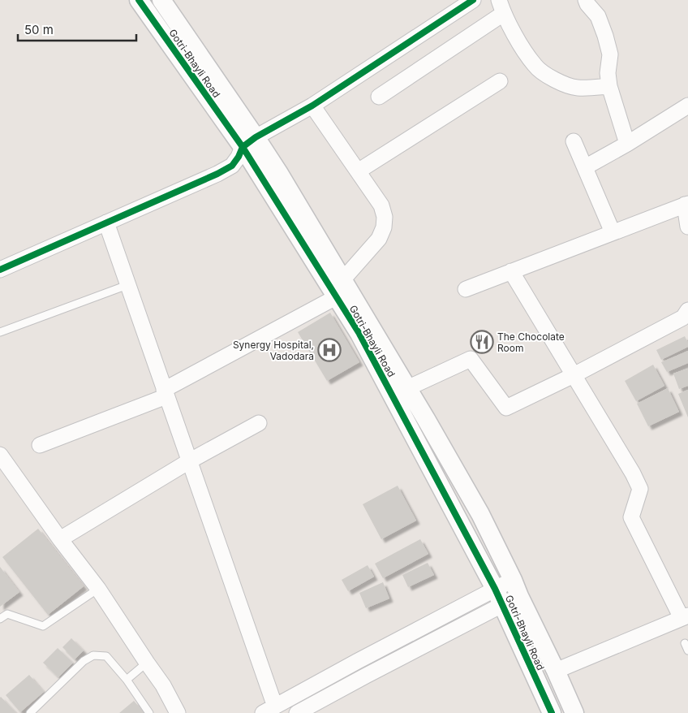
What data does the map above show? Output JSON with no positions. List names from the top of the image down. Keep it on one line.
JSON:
{"streets":{"street":["Gotri-Bhayli Road"]},"places":{"restaurant":["The Chocolate Room"],"hospital":["Synergy Hospital, Vadodara"]},"scale_bar":"50 m"}
